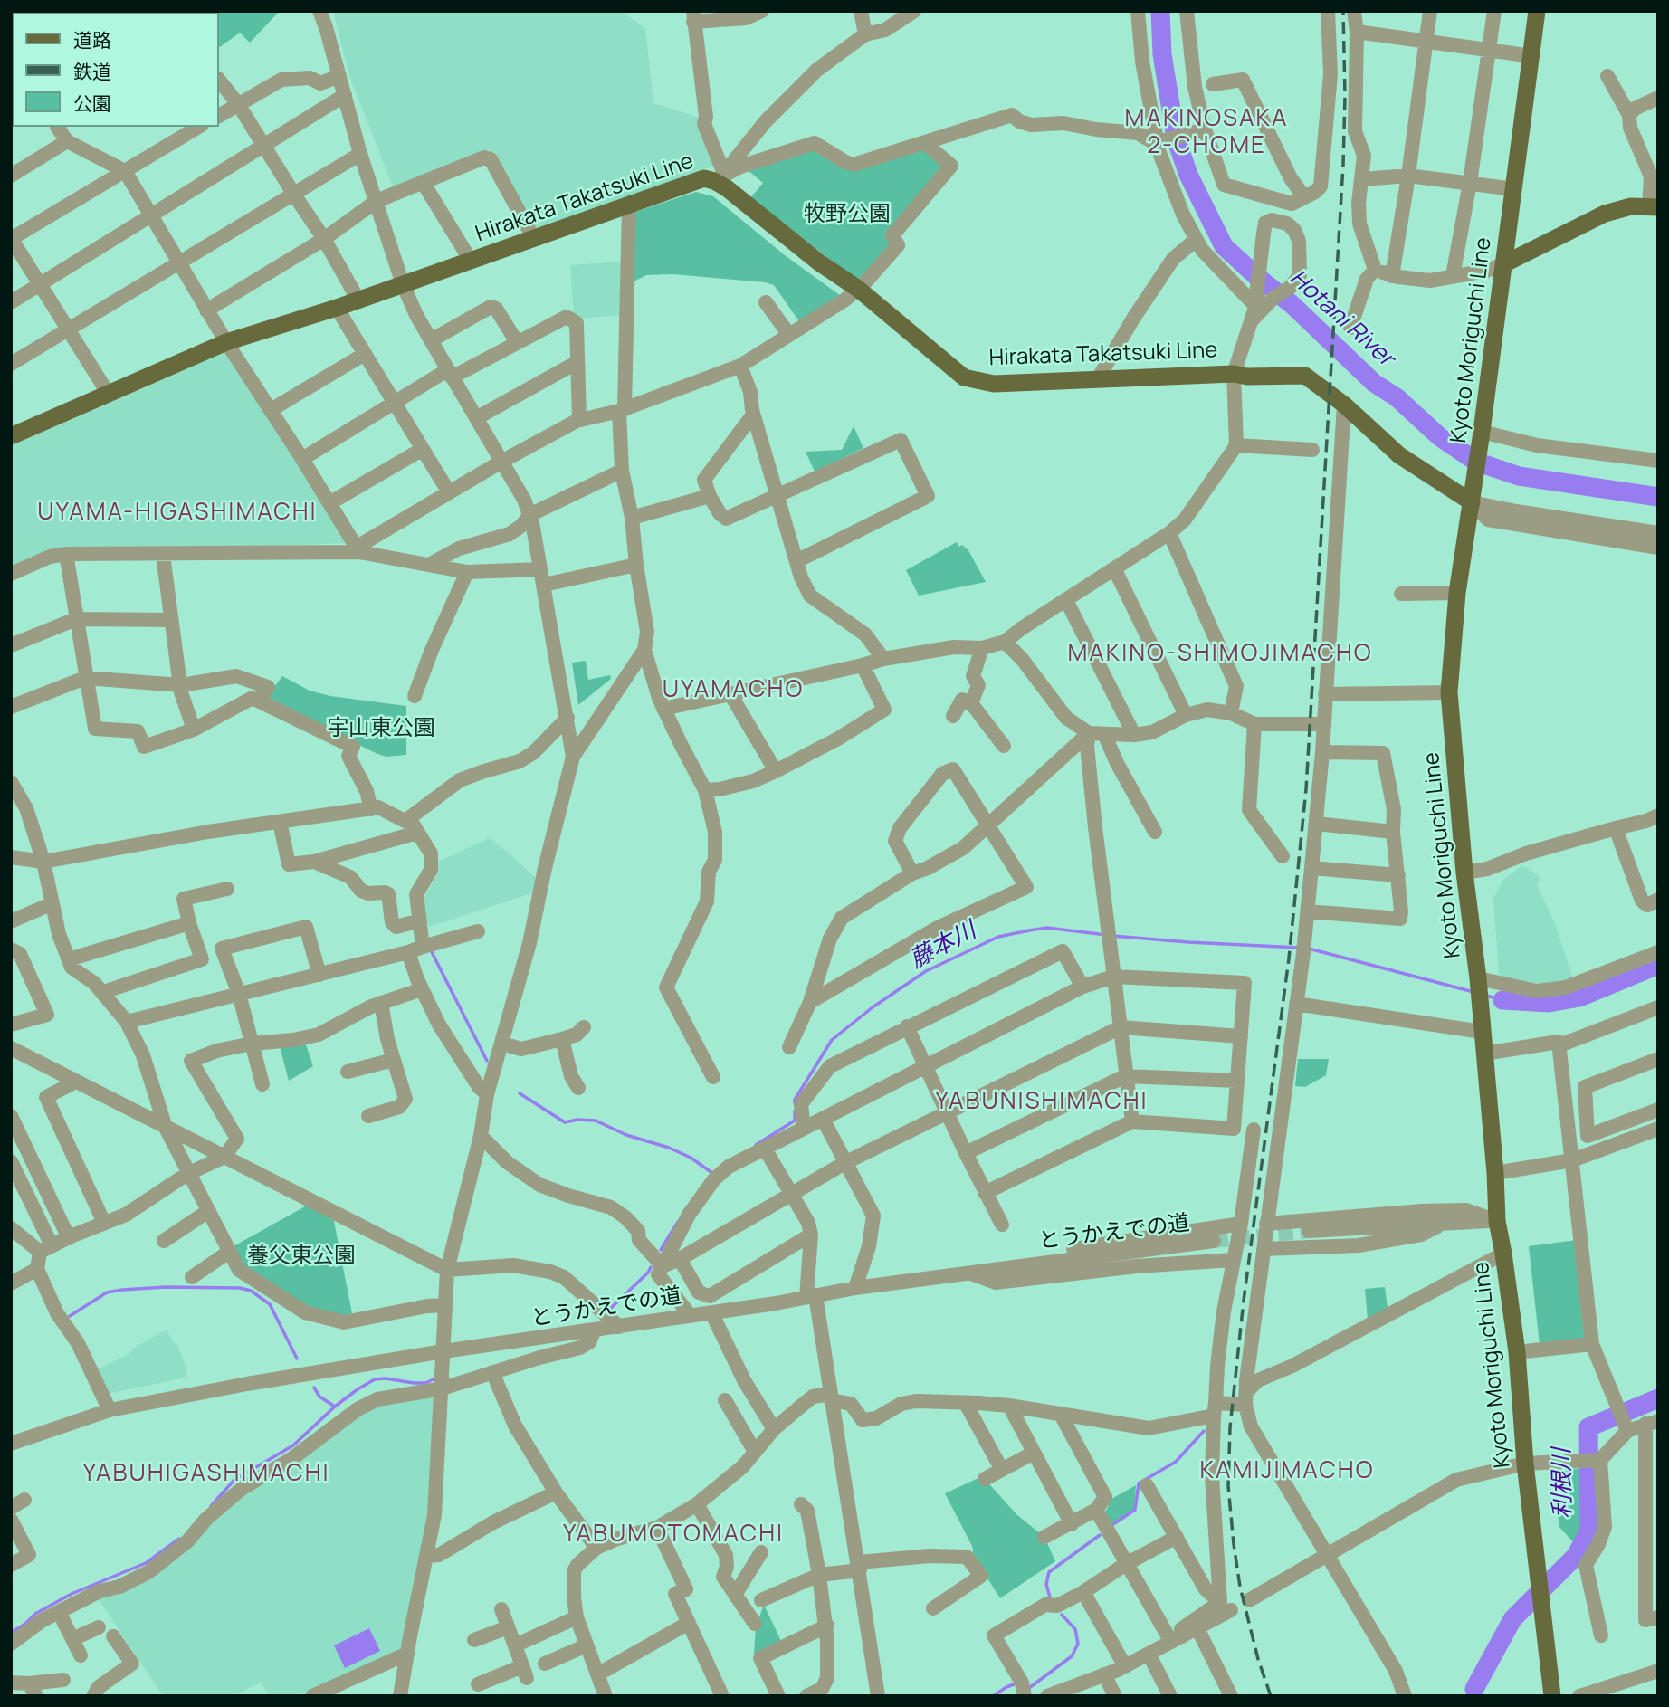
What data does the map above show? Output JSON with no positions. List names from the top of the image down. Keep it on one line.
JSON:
{"streets":{"main road":["Hirakata Takatsuki Line","Kyoto Moriguchi Line"],"street":["とうかえでの道"]},"crossings":[["Hirakata Takatsuki Line","Kyoto Moriguchi Line"]],"districts":["MAKINOSAKA 2-CHOME","UYAMA-HIGASHIMACHI","MAKINO-SHIMOJIMACHO","UYAMACHO","YABUNISHIMACHI","KAMIJIMACHO","YABUHIGASHIMACHI","YABUMOTOMACHI"],"water":["Hotani River","藤本川","利根川"],"parks":["牧野公園","宇山東公園","養父東公園"],"legend":["道路","鉄道","公園"]}
